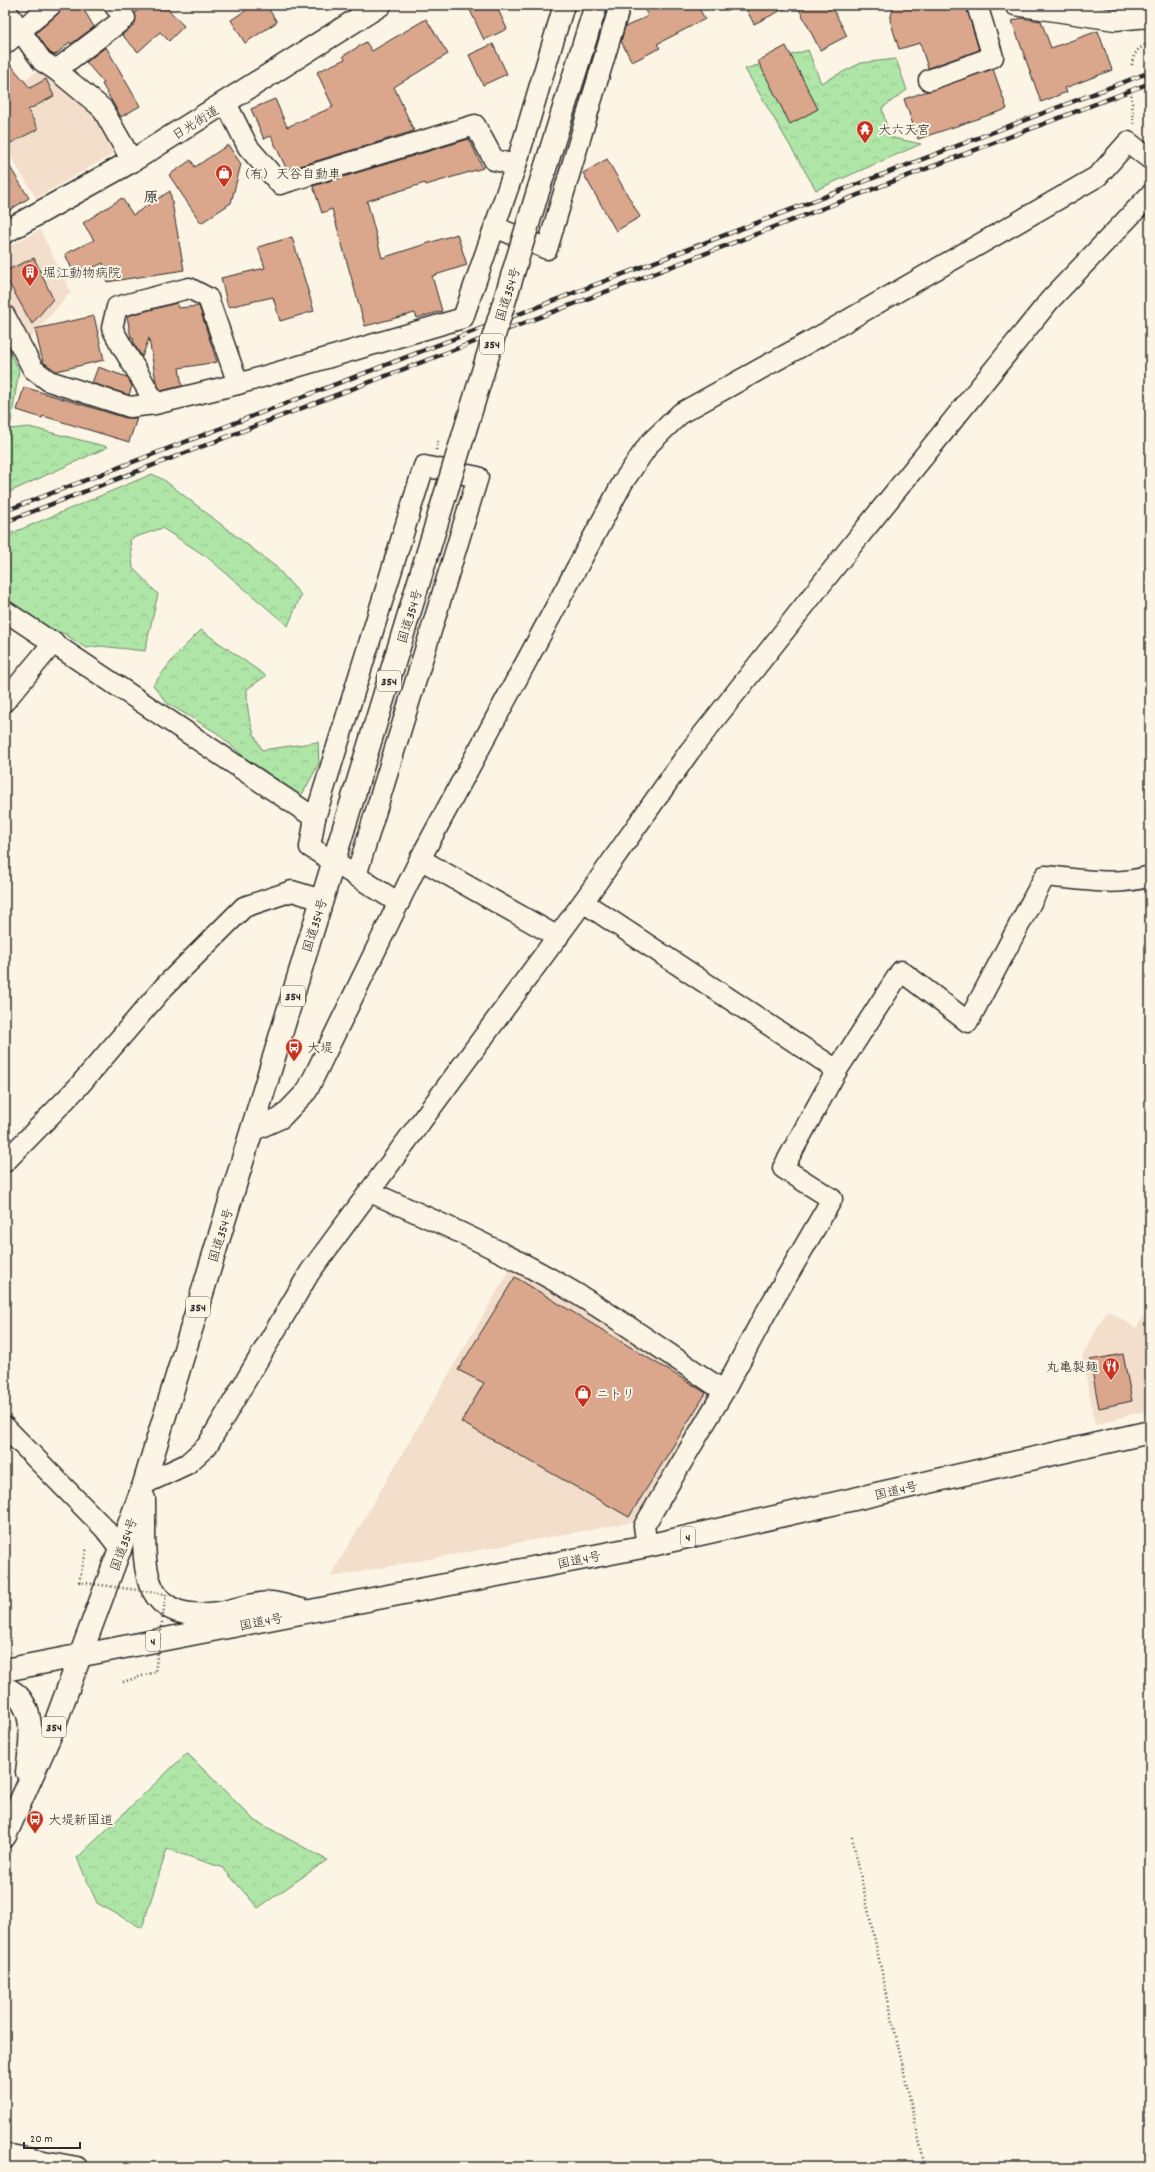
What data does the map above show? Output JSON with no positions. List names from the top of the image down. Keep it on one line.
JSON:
{"streets":{"main road":["日光街道","国道354号","354","国道4号","4"]},"crossings":[["国道354号","国道4号"]],"districts":["原"],"places":{"temple":["大六天宮"],"shop":["（有）天谷自動車","ニトリ"],"building":["堀江動物病院"],"bus stop":["大堤","大堤新国道"],"restaurant":["丸亀製麺"]},"scale_bar":"20 m"}
